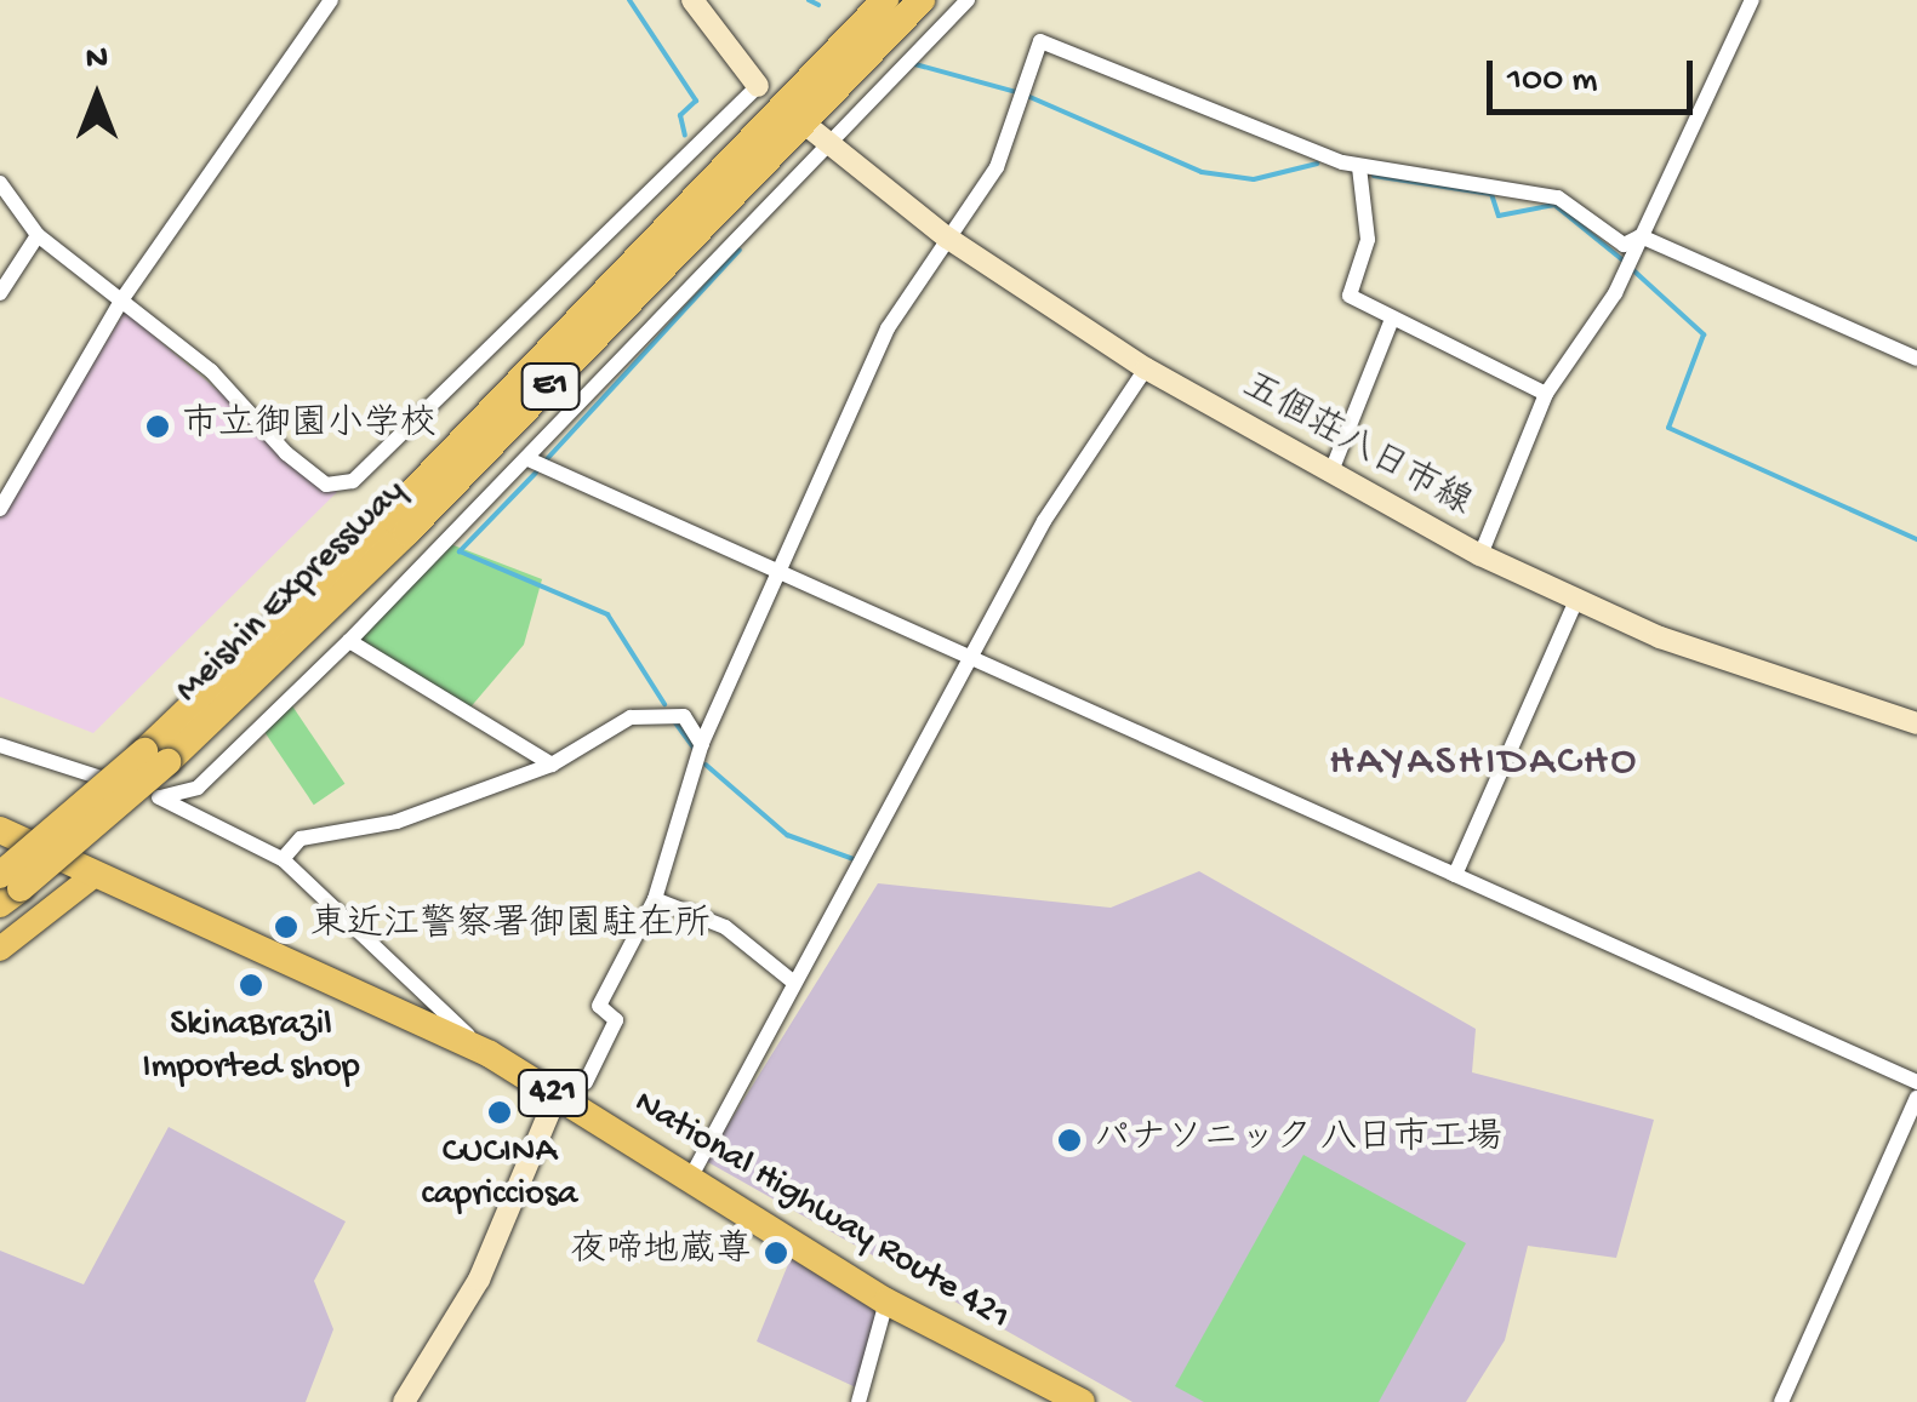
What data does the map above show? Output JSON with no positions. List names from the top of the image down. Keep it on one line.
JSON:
{"streets":{"highway":["E1","Meishin Expressway","421","National Highway Route 421"],"main road":["五個荘八日市線"]},"districts":["HAYASHIDACHO"],"places":["市立御園小学校","東近江警察署御園駐在所","SkinaBrazil Imported shop","CUCINA capricciosa","パナソニック 八日市工場","夜啼地蔵尊"],"scale_bar":"100 m","north":"top"}
